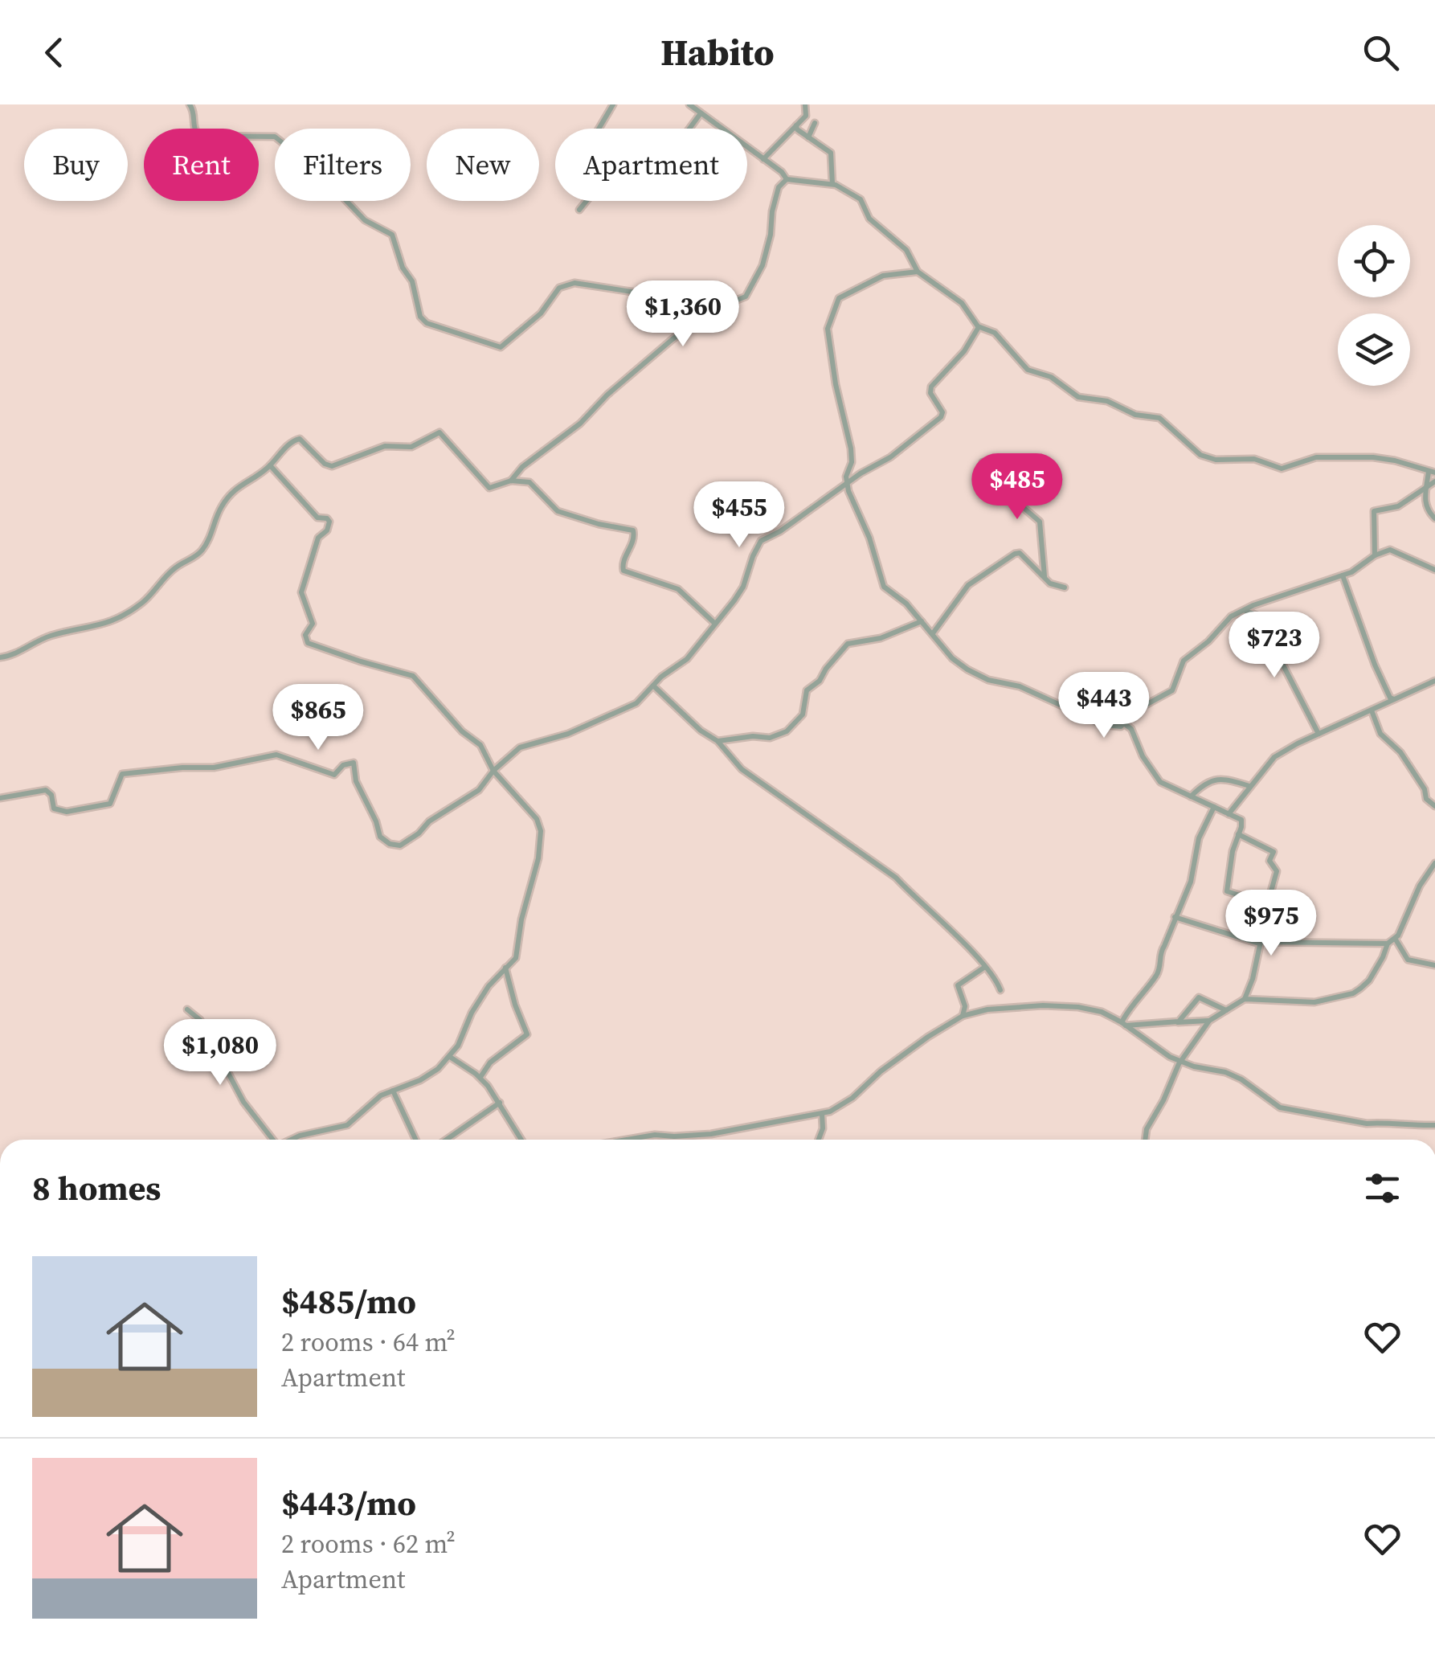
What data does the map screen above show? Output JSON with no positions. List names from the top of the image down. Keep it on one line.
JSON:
{"page":{"header":"Habito","chip":["Buy","Rent","Filters","New","Apartment"],"price":["$1,360","$485","$455","$723","$443","$865","$975","$1,080"],"heading":"8 homes","list":[{"name":"$485/mo","note":"2 rooms · 64 m² · Apartment"},{"name":"$443/mo","note":"2 rooms · 62 m² · Apartment"}]}}
